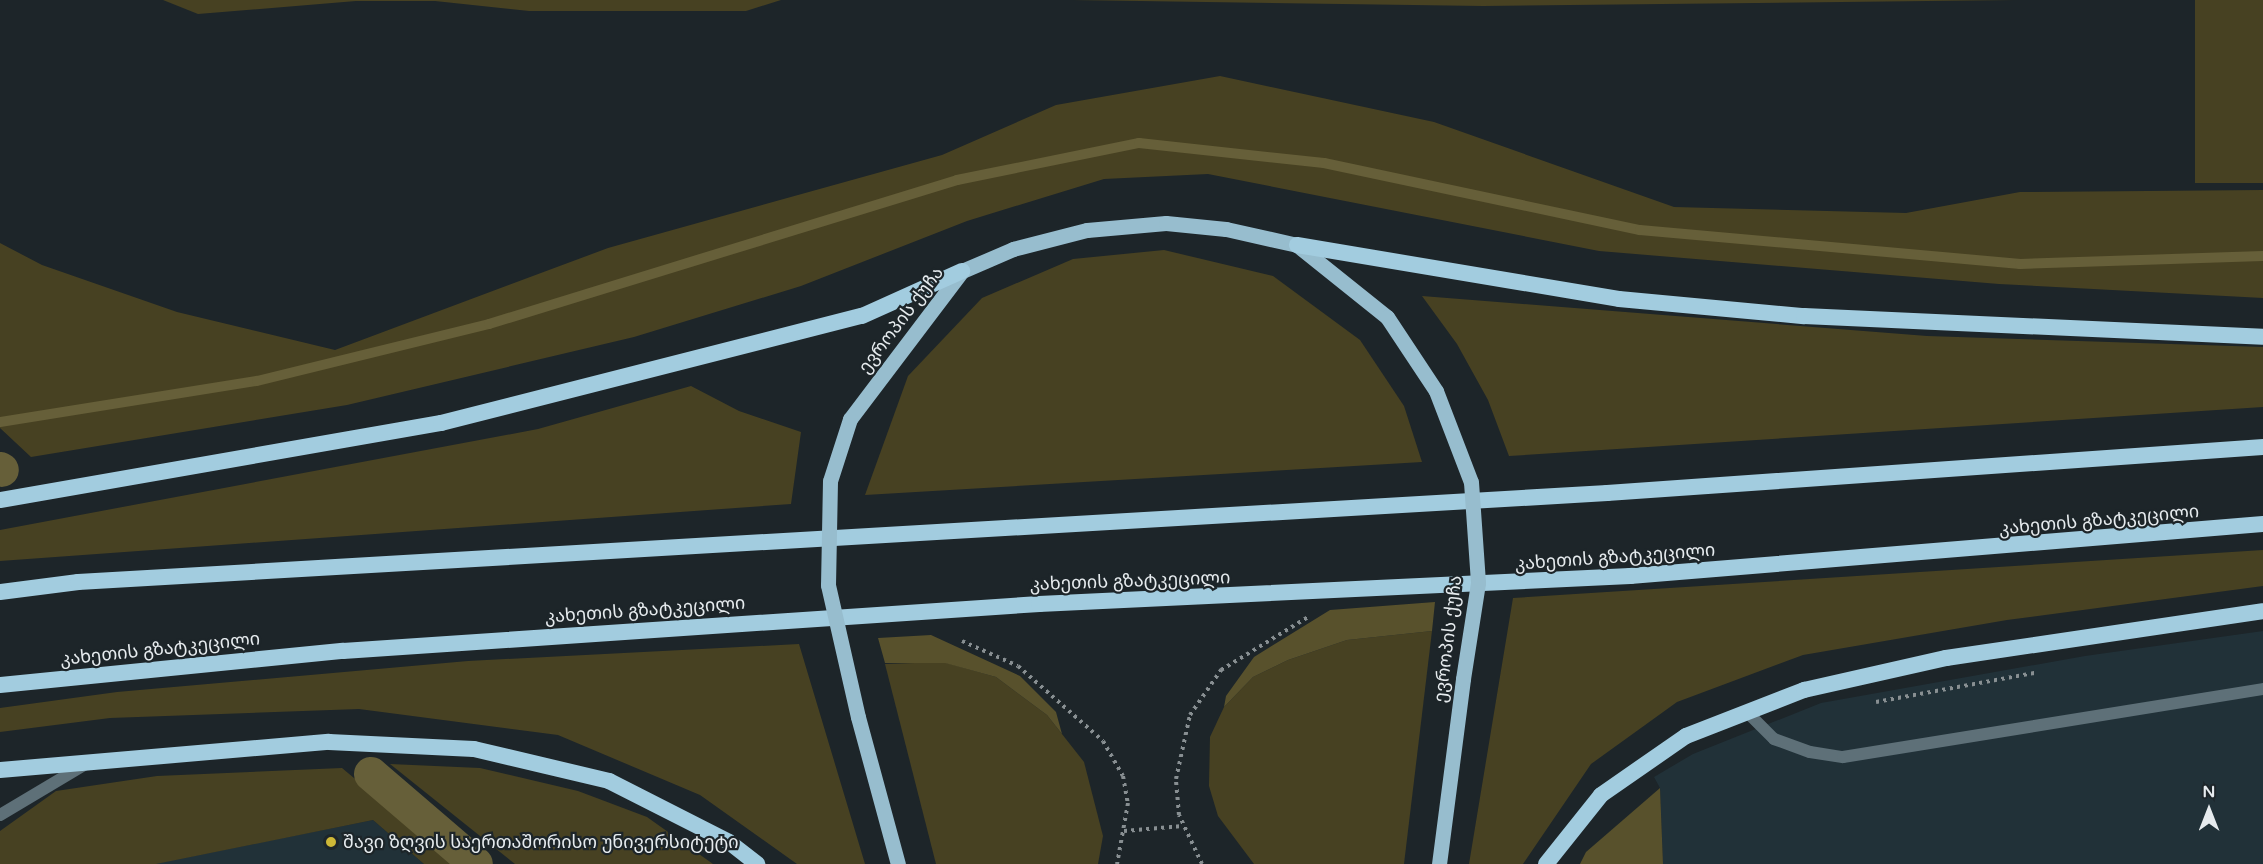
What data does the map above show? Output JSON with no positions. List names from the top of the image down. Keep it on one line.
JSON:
{"streets":{"highway":["კახეთის გზატკეცილი"],"main road":["ევროპის ქუჩა"]},"places":["შავი ზღვის საერთაშორისო უნივერსიტეტი"],"north":"top"}
